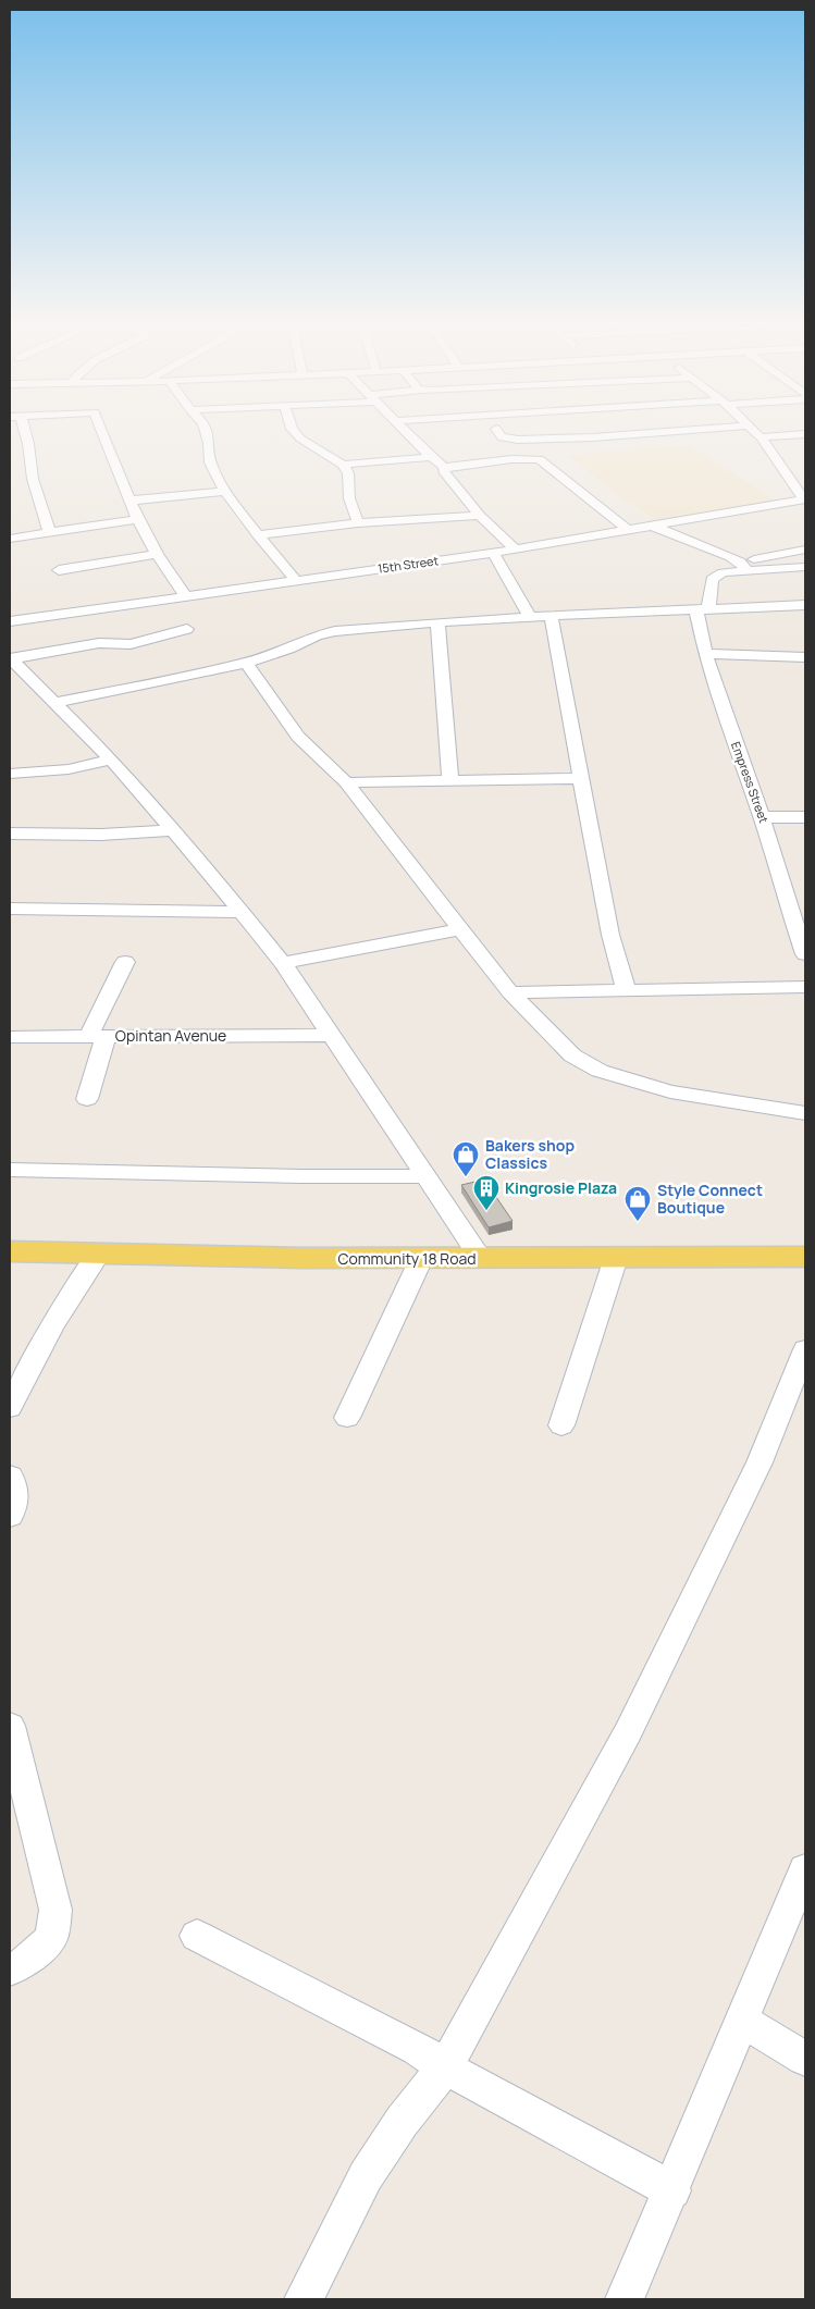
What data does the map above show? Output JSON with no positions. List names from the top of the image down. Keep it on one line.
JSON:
{"streets":{"main road":["Community 18 Road"],"street":["15th Street","Empress Street","Opintan Avenue"]},"places":{"shop":["Bakers shop Classics","Style Connect Boutique"],"building":["Kingrosie Plaza"]}}
